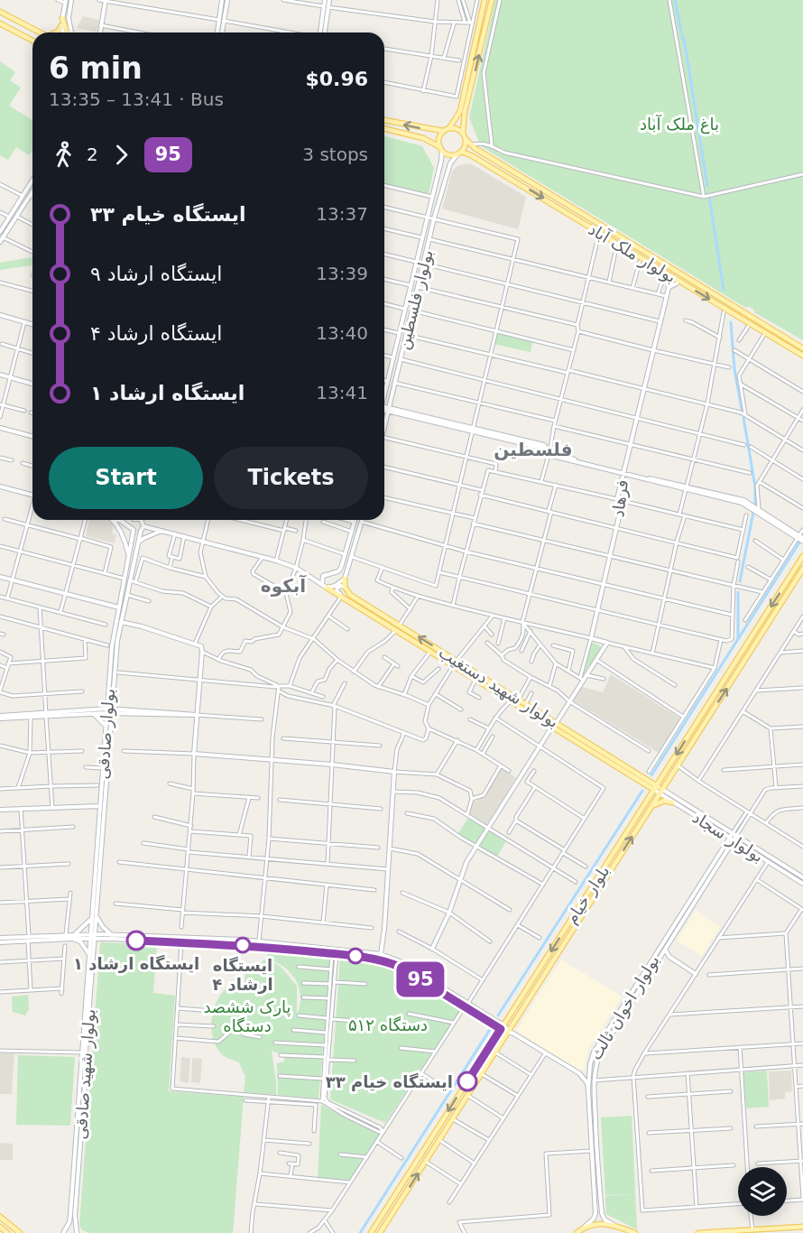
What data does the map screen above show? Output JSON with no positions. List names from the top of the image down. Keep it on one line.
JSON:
{"streets":{"main road":["بولوار ملک آباد","بولوار فلسطین","فرهاد","بولوار شهید دستغیب","بولوار صادقی","بولوار سجاد","بلوار خیام","بولوار اخوان ثالث","بولوار شهید صادقی"]},"crossings":[["بولوار ملک آباد","بولوار فلسطین"],["فرهاد","بولوار شهید دستغیب"],["بولوار شهید دستغیب","بولوار سجاد"],["بولوار شهید دستغیب","بلوار خیام"],["بولوار صادقی","بولوار شهید صادقی"],["بولوار سجاد","بلوار خیام"],["بولوار سجاد","بولوار اخوان ثالث"]],"districts":["فلسطین","آبکوه"],"parks":["باغ ملک آباد","پارک‌ ششصد دستگاه","۵۱۲ دستگاه"],"places":["ایستگاه ارشاد ۱","ایستگاه ارشاد ۴","ایستگاه خیام ۳۳"],"lines":["bus line 95"],"page":{"on_map":"95","heading":["6 min","13:35 – 13:41 · Bus","$0.96"],"legs":["2","95","3 stops"],"list":[{"name":"ایستگاه خیام ۳۳","value":"13:37"},{"name":"ایستگاه ارشاد ۹","value":"13:39"},{"name":"ایستگاه ارشاد ۴","value":"13:40"},{"name":"ایستگاه ارشاد ۱","value":"13:41"}],"buttons":["Start","Tickets"]}}
